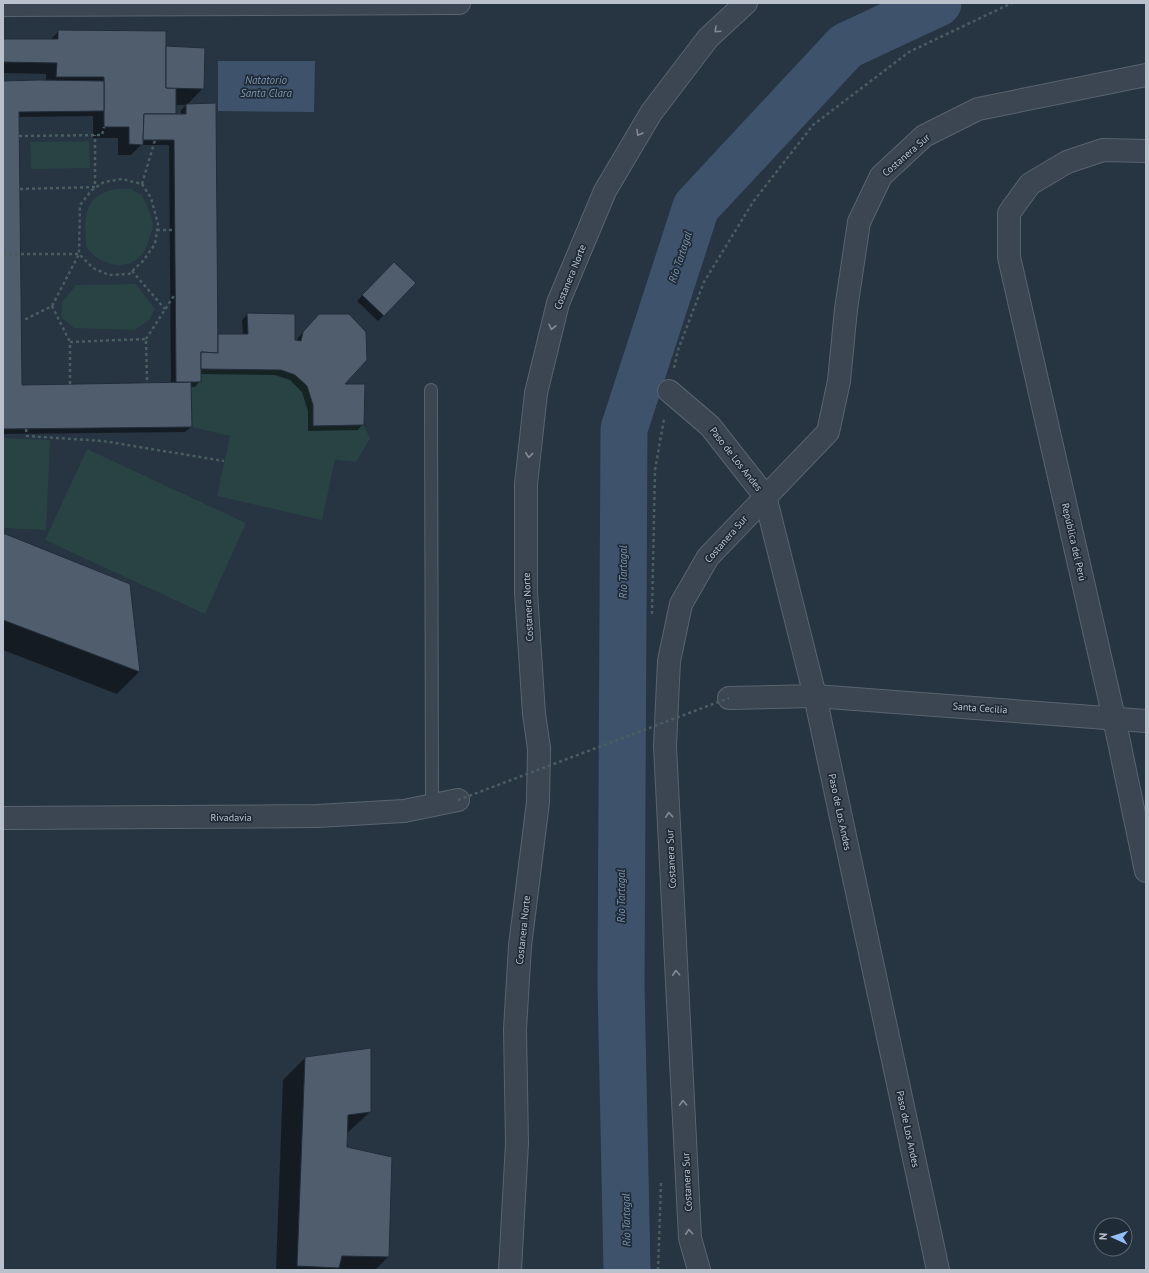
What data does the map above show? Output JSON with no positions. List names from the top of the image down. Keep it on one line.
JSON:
{"streets":{"street":["Costanera Sur","Costanera Norte","Paso de Los Andes","República del Perú","Santa Cecilia","Rivadavia"]},"crossings":[["Costanera Sur","Paso de Los Andes"],["Paso de Los Andes","Santa Cecilia"],["República del Perú","Santa Cecilia"]],"one_way":["Costanera Sur","Costanera Norte"],"water":["Natatorio Santa Clara","Río Tartagal"],"north":"left"}
